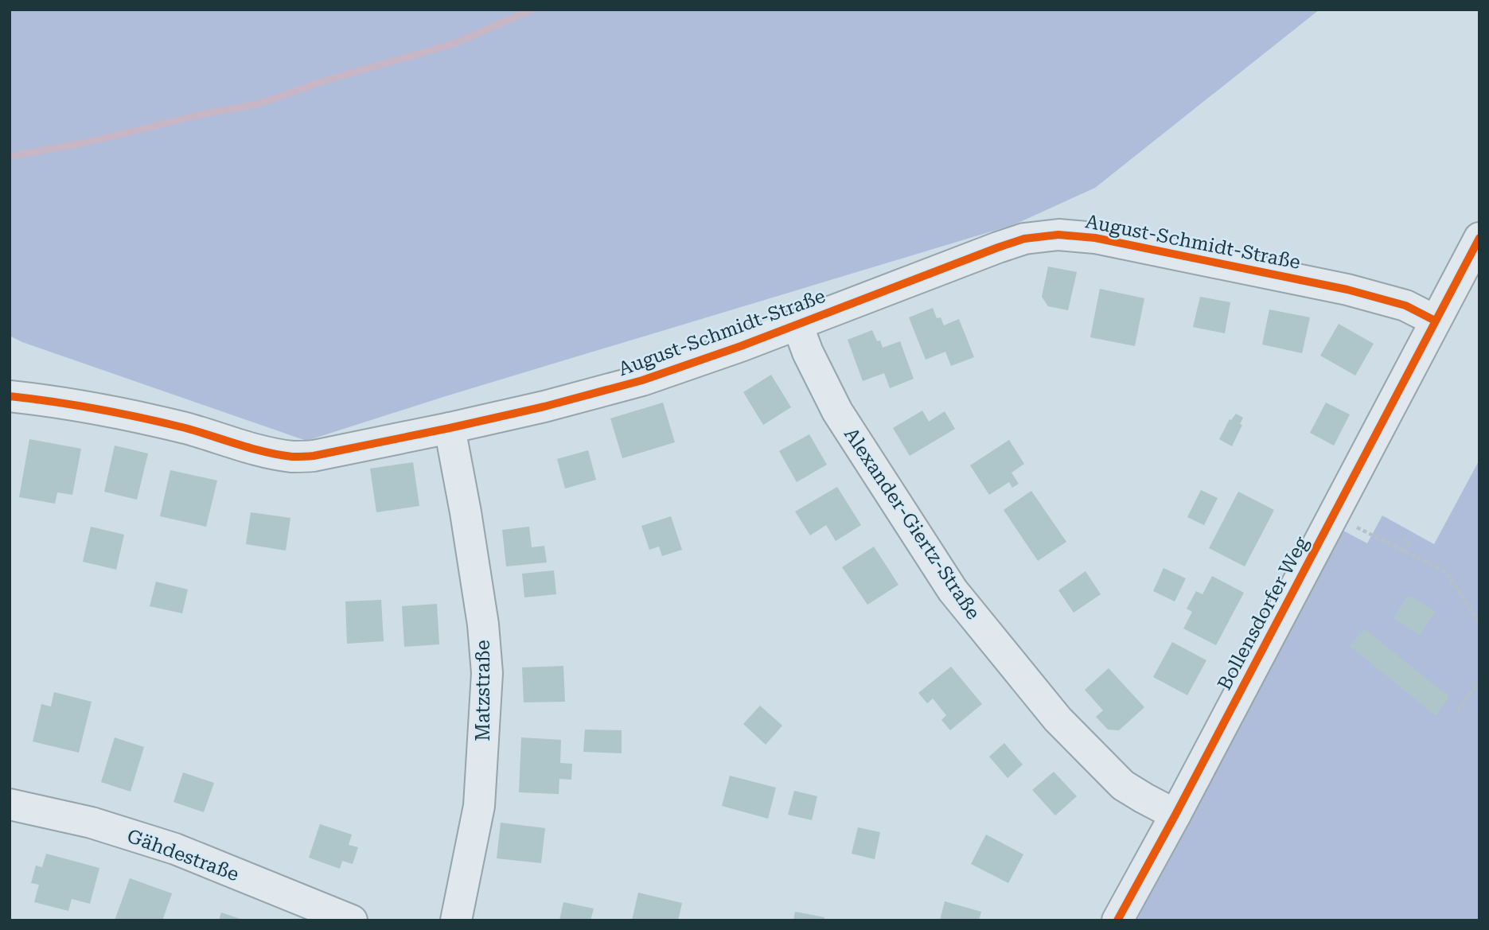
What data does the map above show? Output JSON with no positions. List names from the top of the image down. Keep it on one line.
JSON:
{"streets":{"street":["August-Schmidt-Straße","Alexander-Giertz-Straße","Bollensdorfer Weg","Matzstraße","Gähdestraße"]},"crossings":[["August-Schmidt-Straße","Alexander-Giertz-Straße"],["August-Schmidt-Straße","Bollensdorfer Weg"],["August-Schmidt-Straße","Matzstraße"],["Alexander-Giertz-Straße","Bollensdorfer Weg"]]}
